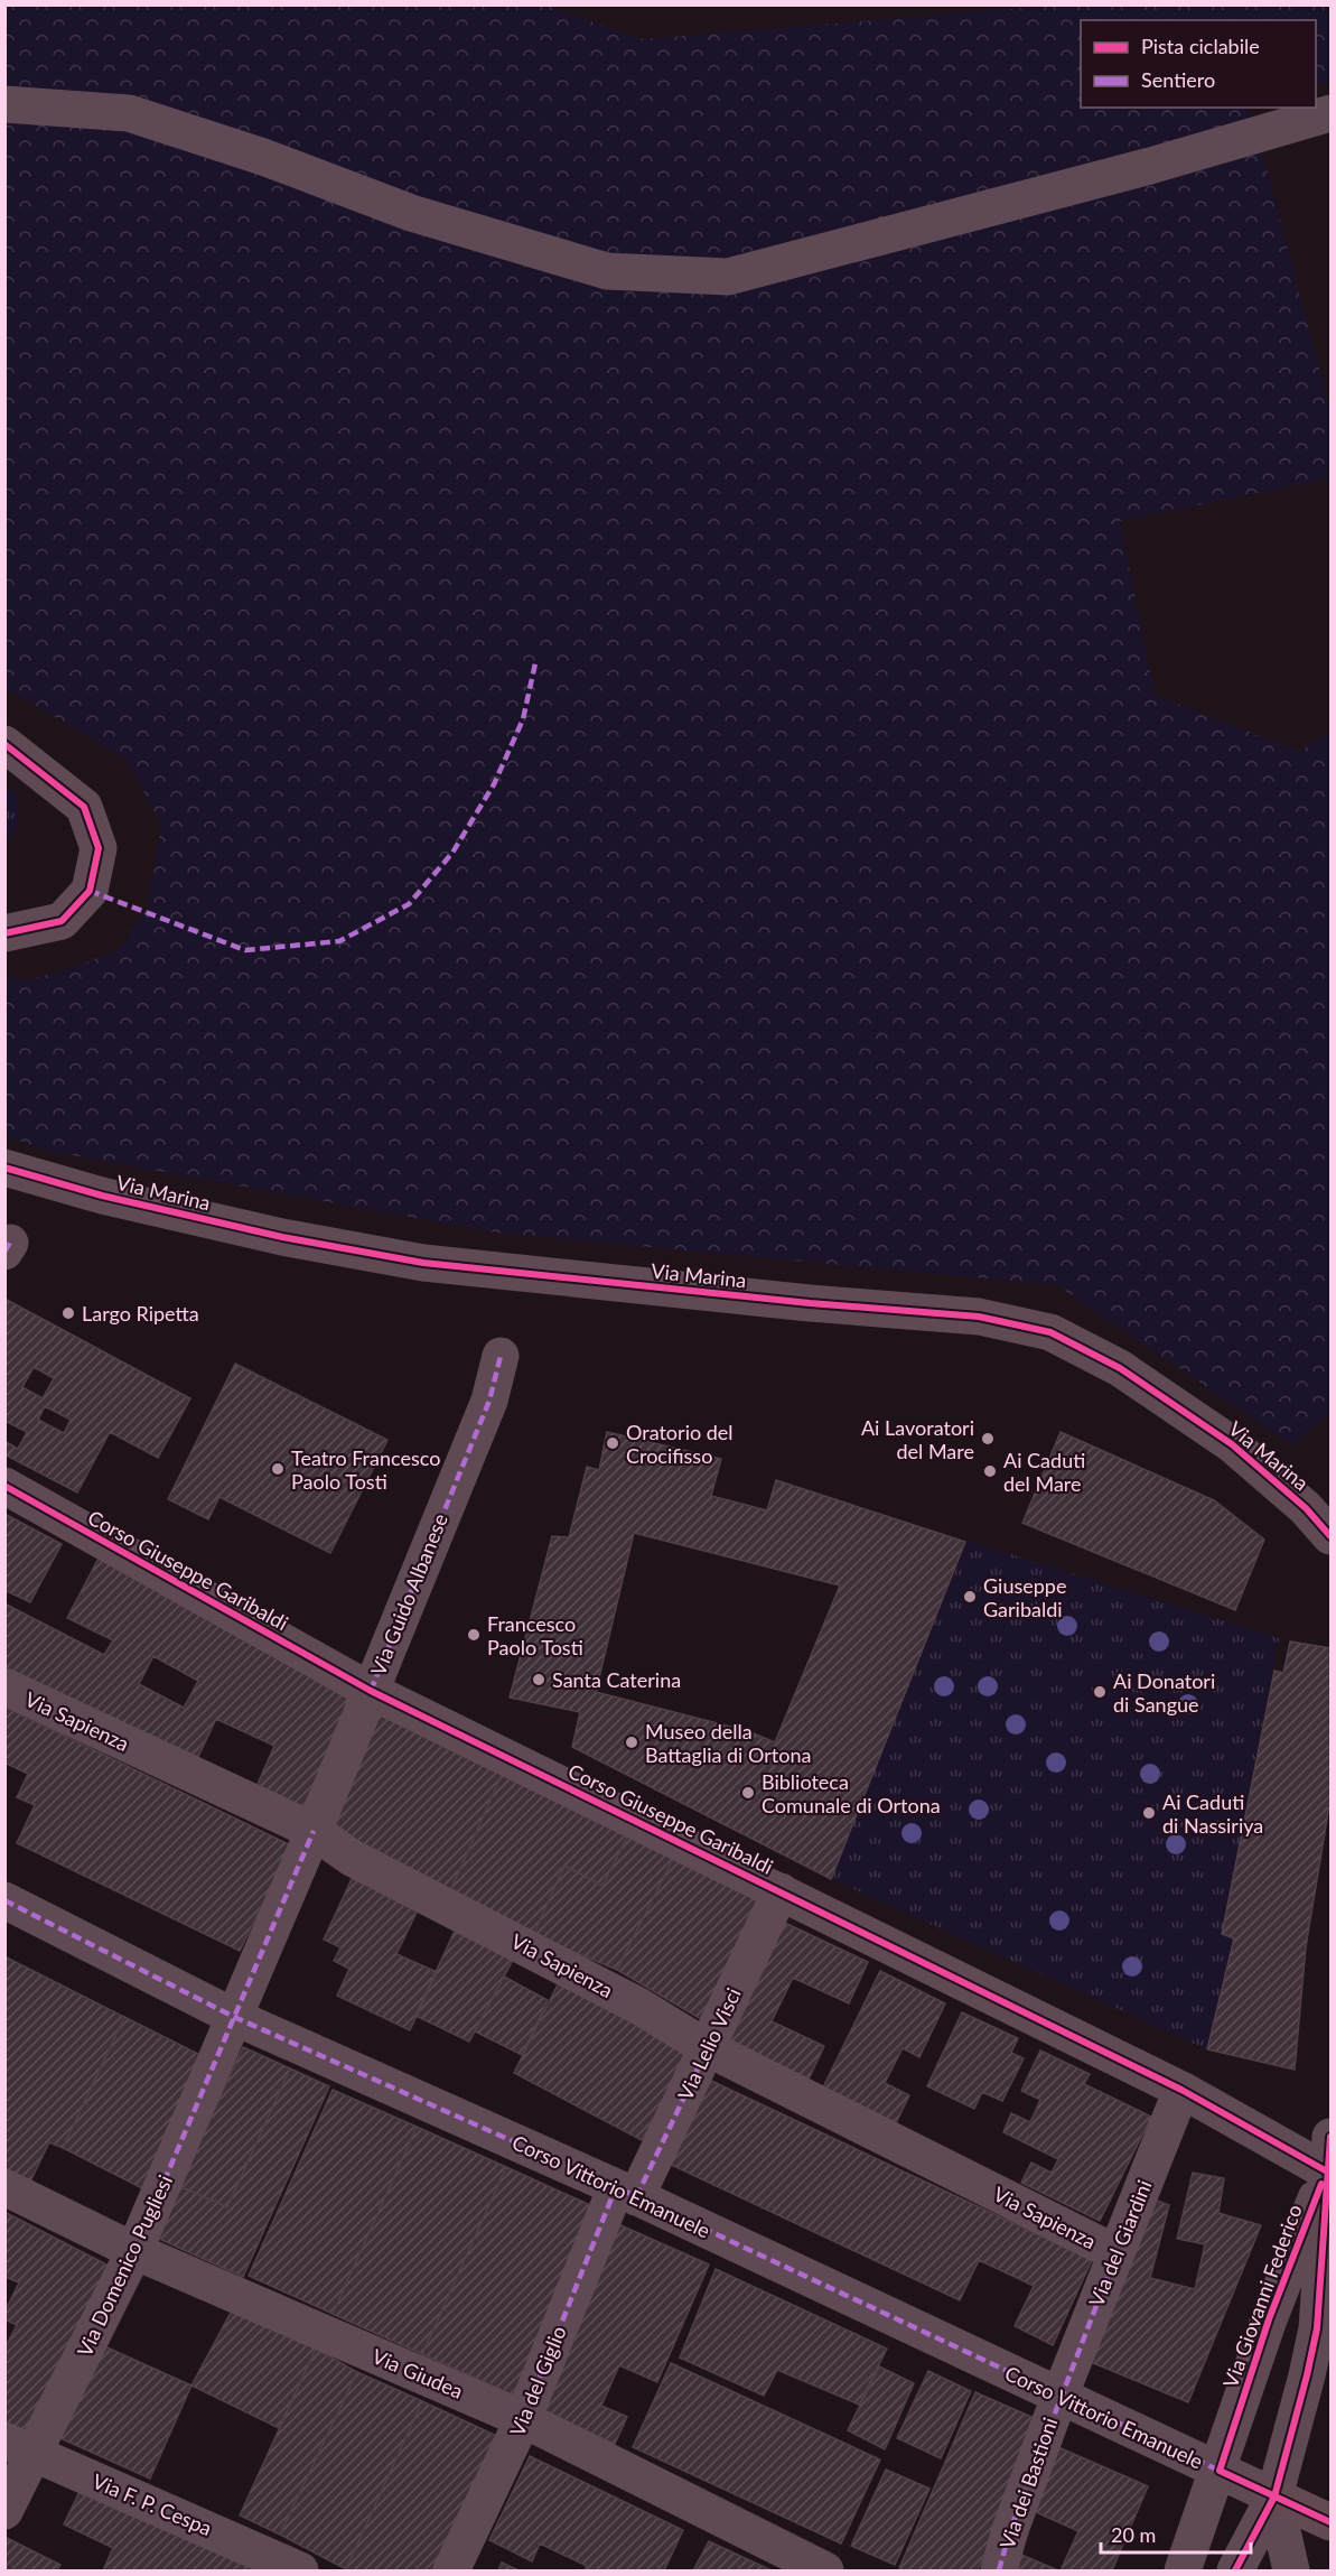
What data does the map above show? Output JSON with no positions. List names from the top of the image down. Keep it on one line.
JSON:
{"streets":{"street":["Via Marina","Corso Giuseppe Garibaldi","Via Guido Albanese","Via Sapienza","Via Lelio Visci","Corso Vittorio Emanuele","Via del Giardini","Via Domenico Pugliesi","Via Giovanni Federico","Via Giudea","Via del Giglio","Via dei Bastioni","Via F. P. Cespa"]},"crossings":[["Corso Giuseppe Garibaldi","Via Guido Albanese"],["Corso Giuseppe Garibaldi","Via Lelio Visci"],["Corso Giuseppe Garibaldi","Via del Giardini"],["Corso Giuseppe Garibaldi","Via Giovanni Federico"],["Via Guido Albanese","Via Sapienza"],["Via Guido Albanese","Corso Vittorio Emanuele"],["Via Guido Albanese","Via Domenico Pugliesi"],["Via Sapienza","Via Lelio Visci"],["Via Sapienza","Via del Giardini"],["Via Lelio Visci","Corso Vittorio Emanuele"],["Via Lelio Visci","Via del Giglio"],["Corso Vittorio Emanuele","Via del Giardini"],["Corso Vittorio Emanuele","Via Domenico Pugliesi"],["Corso Vittorio Emanuele","Via Giovanni Federico"],["Corso Vittorio Emanuele","Via del Giglio"],["Corso Vittorio Emanuele","Via dei Bastioni"],["Via del Giardini","Via dei Bastioni"],["Via Domenico Pugliesi","Via Giudea"],["Via Domenico Pugliesi","Via F. P. Cespa"],["Via Giudea","Via del Giglio"]],"places":["Largo Ripetta","Ai Lavoratori del Mare","Oratorio del Crocifisso","Teatro Francesco Paolo Tosti","Ai Caduti del Mare","Giuseppe Garibaldi","Francesco Paolo Tosti","Santa Caterina","Ai Donatori di Sangue","Museo della Battaglia di Ortona","Biblioteca Comunale di Ortona","Ai Caduti di Nassiriya"],"legend":["Pista ciclabile","Sentiero"],"scale_bar":"20 m"}
